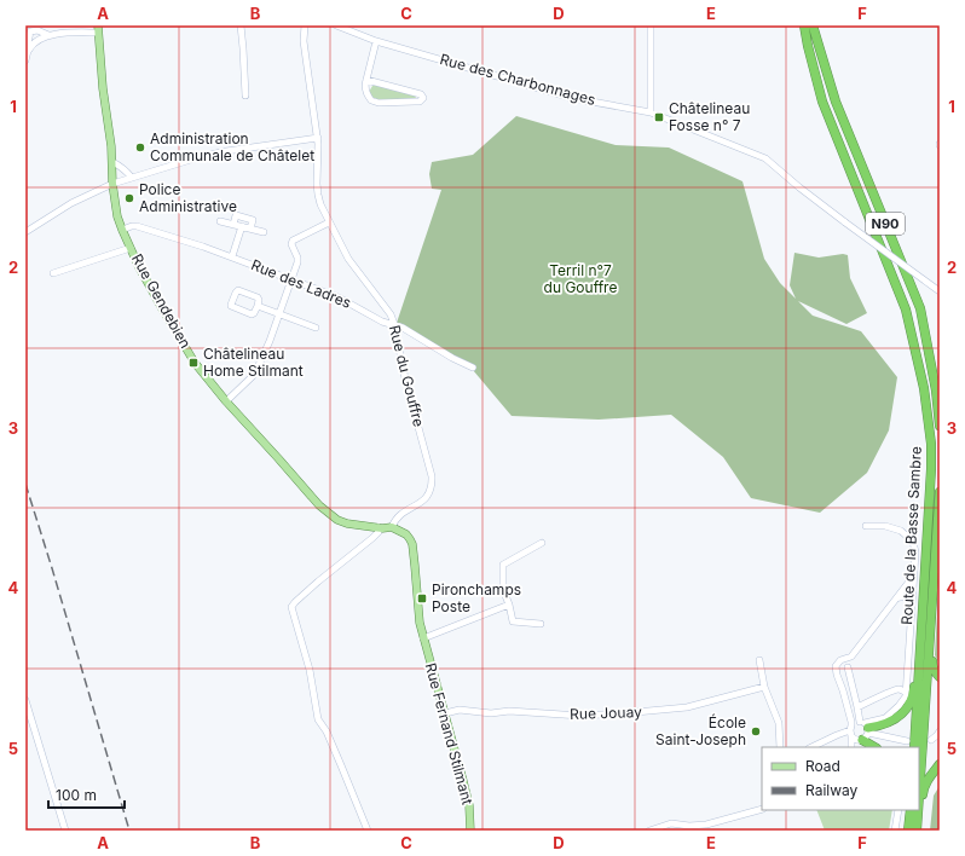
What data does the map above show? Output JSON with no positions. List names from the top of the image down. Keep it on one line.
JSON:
{"streets":{"highway":["N90","Route de la Basse Sambre"],"main road":["Rue Gendebien","Rue Fernand Stilmant"],"street":["Rue des Charbonnages","Rue des Ladres","Rue du Gouffre","Rue Jouay"]},"crossings":[["Rue des Ladres","Rue Gendebien"],["Rue des Ladres","Rue du Gouffre"],["Rue Gendebien","Rue du Gouffre"],["Rue Jouay","Rue Fernand Stilmant"]],"parks":["Terril n°7 du Gouffre"],"places":{"transit":["Châtelineau Fosse n° 7","Châtelineau Home Stilmant","Pironchamps Poste"],"other":["Administration Communale de Châtelet","Police Administrative","École Saint-Joseph"]},"legend":["Road","Railway"],"scale_bar":"100 m","grid":{"columns":["A","B","C","D","E","F"],"rows":["1","2","3","4","5"]}}
